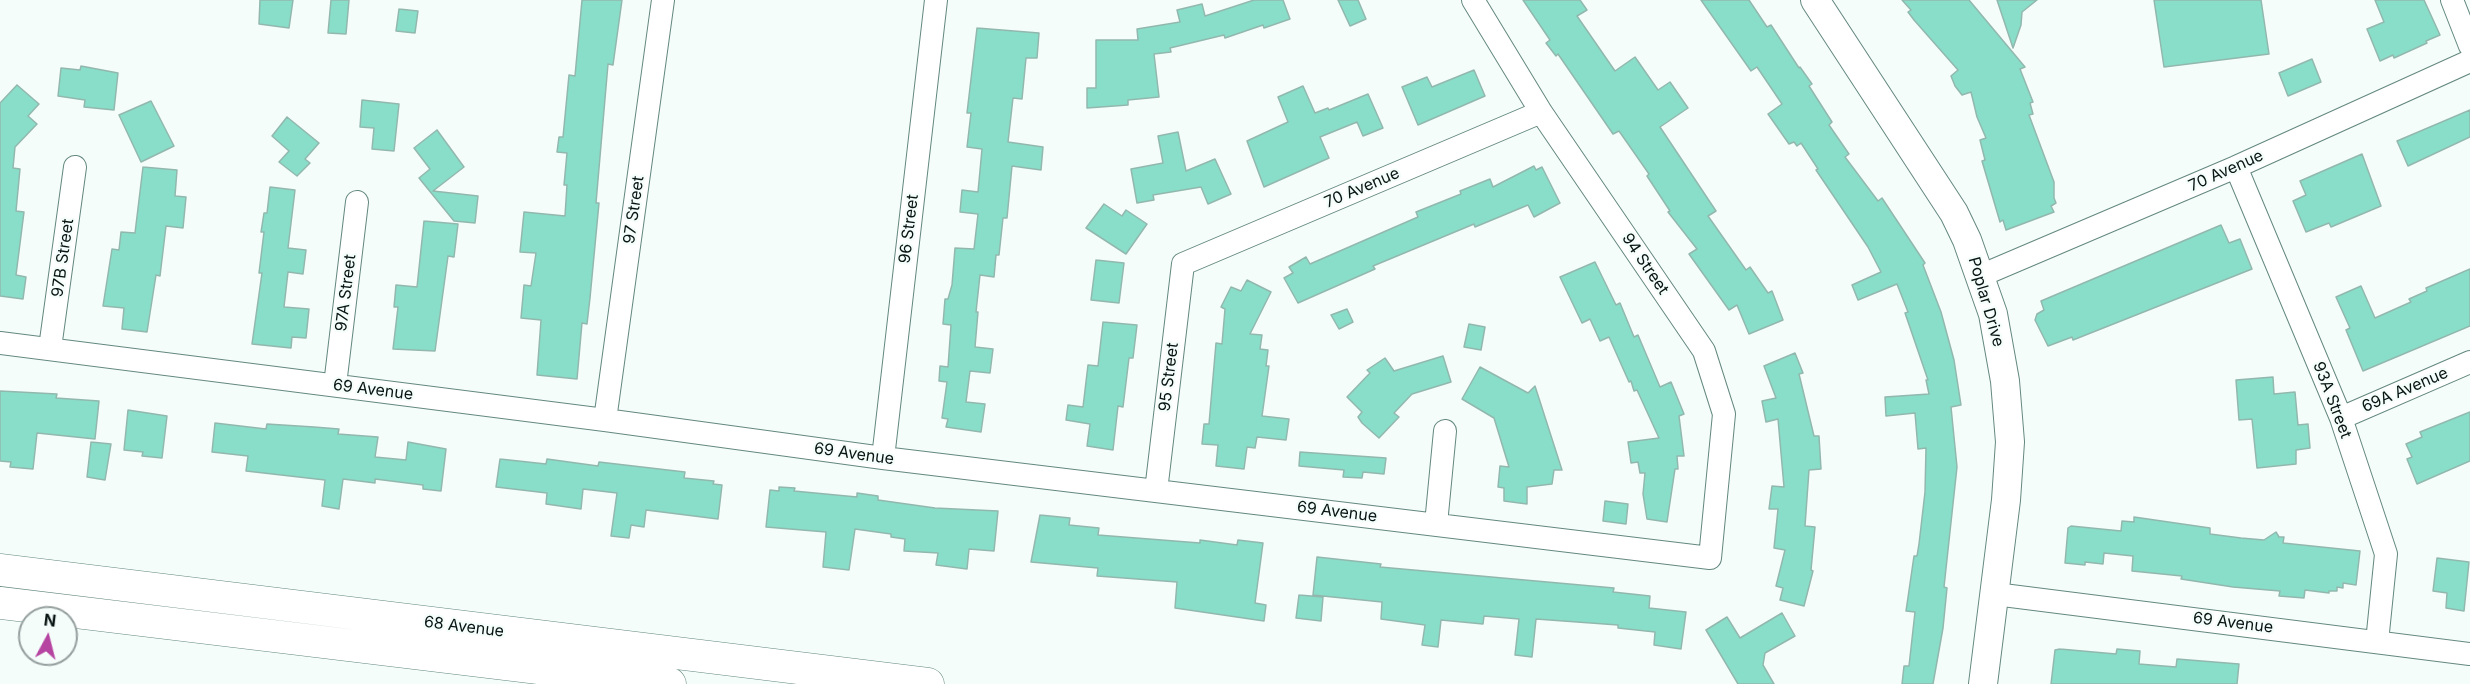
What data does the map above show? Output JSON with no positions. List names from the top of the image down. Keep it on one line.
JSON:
{"streets":{"main road":["68 Avenue"],"street":["70 Avenue","97 Street","96 Street","97B Street","94 Street","97A Street","Poplar Drive","95 Street","69 Avenue","69A Avenue","93A Street"]},"crossings":[["70 Avenue","94 Street"],["70 Avenue","Poplar Drive"],["70 Avenue","95 Street"],["70 Avenue","93A Street"],["97 Street","69 Avenue"],["96 Street","69 Avenue"],["97B Street","69 Avenue"],["94 Street","69 Avenue"],["97A Street","69 Avenue"],["Poplar Drive","69 Avenue"],["95 Street","69 Avenue"],["69 Avenue","93A Street"],["69A Avenue","93A Street"]],"north":"top"}
